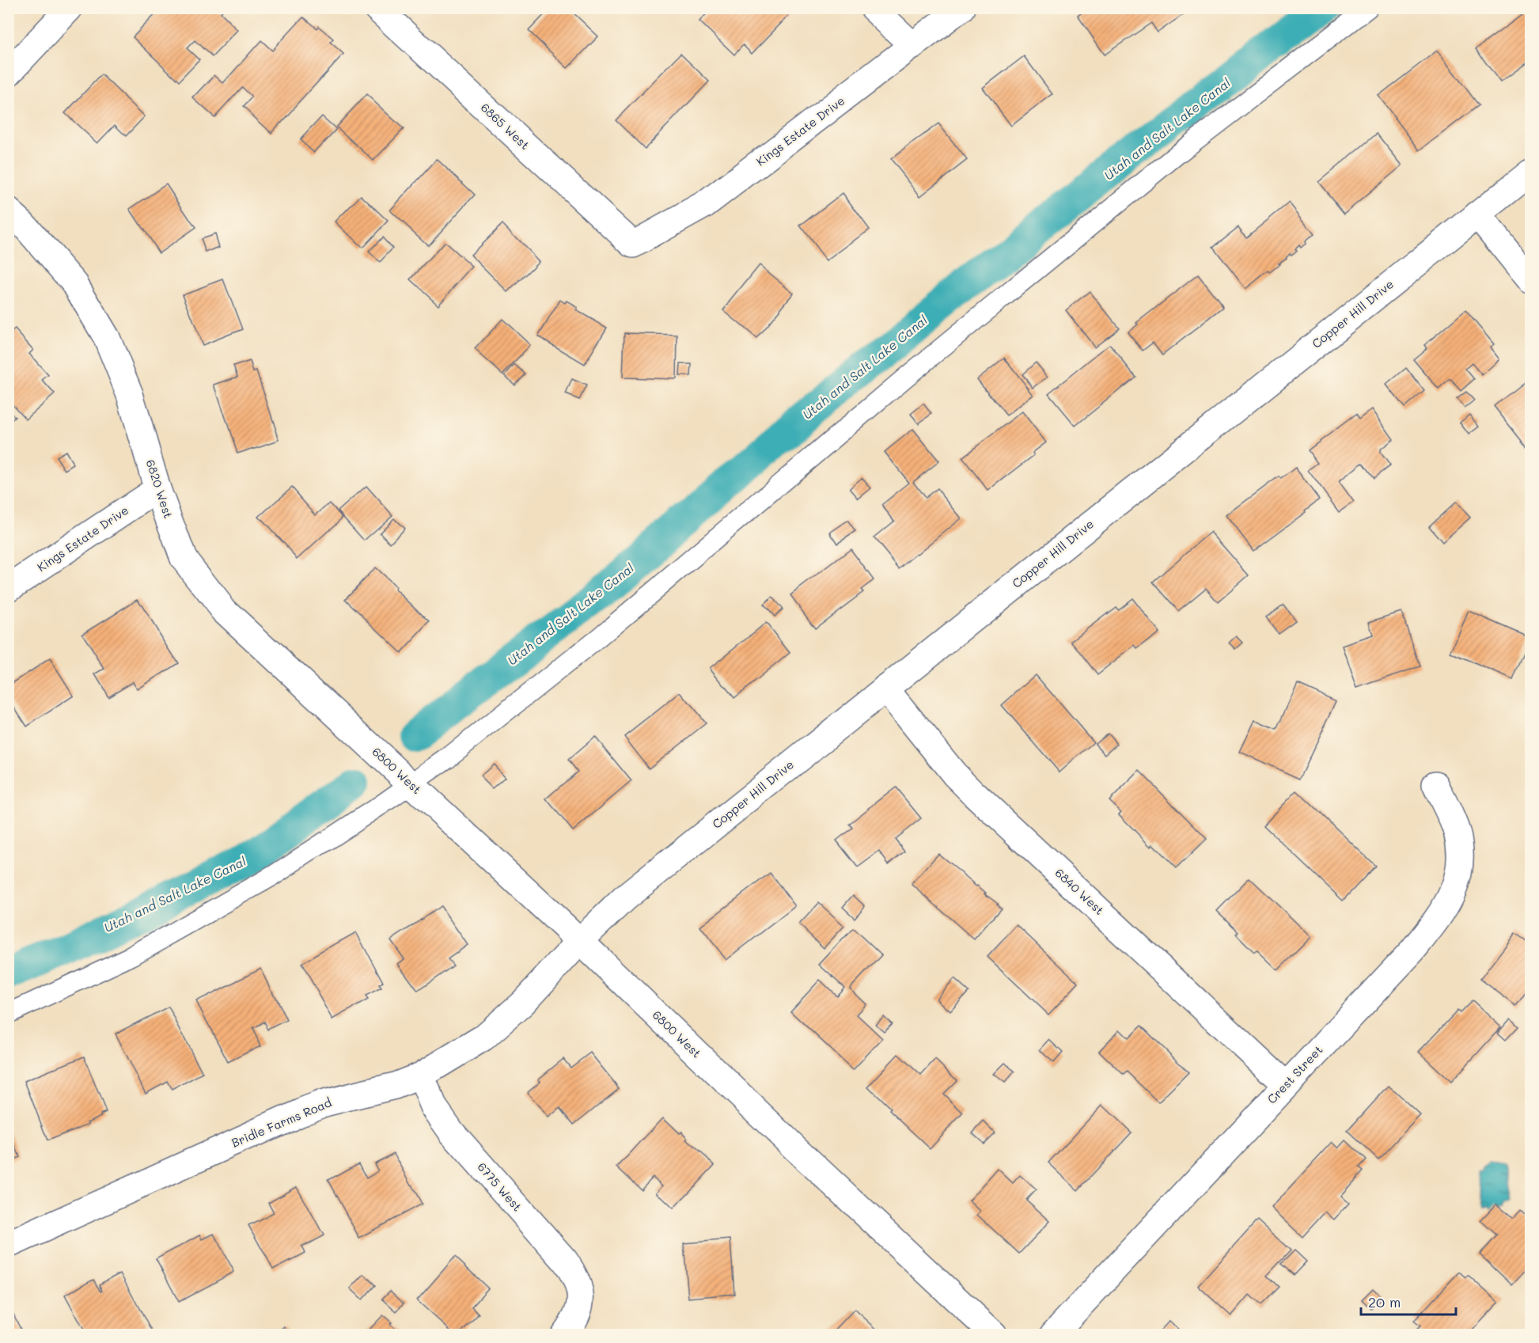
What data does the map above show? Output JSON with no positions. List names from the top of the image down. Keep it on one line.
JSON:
{"streets":{"street":["6865 West","Kings Estate Drive","Copper Hill Drive","6820 West","6800 West","6840 West","Crest Street","Bridle Farms Road","6775 West"]},"crossings":[["6865 West","Kings Estate Drive"],["Kings Estate Drive","6820 West"],["Copper Hill Drive","6800 West"],["Copper Hill Drive","6840 West"],["Copper Hill Drive","Bridle Farms Road"],["6820 West","6800 West"],["6800 West","Bridle Farms Road"],["6840 West","Crest Street"],["Bridle Farms Road","6775 West"]],"water":["Utah and Salt Lake Canal"],"scale_bar":"20 m"}
